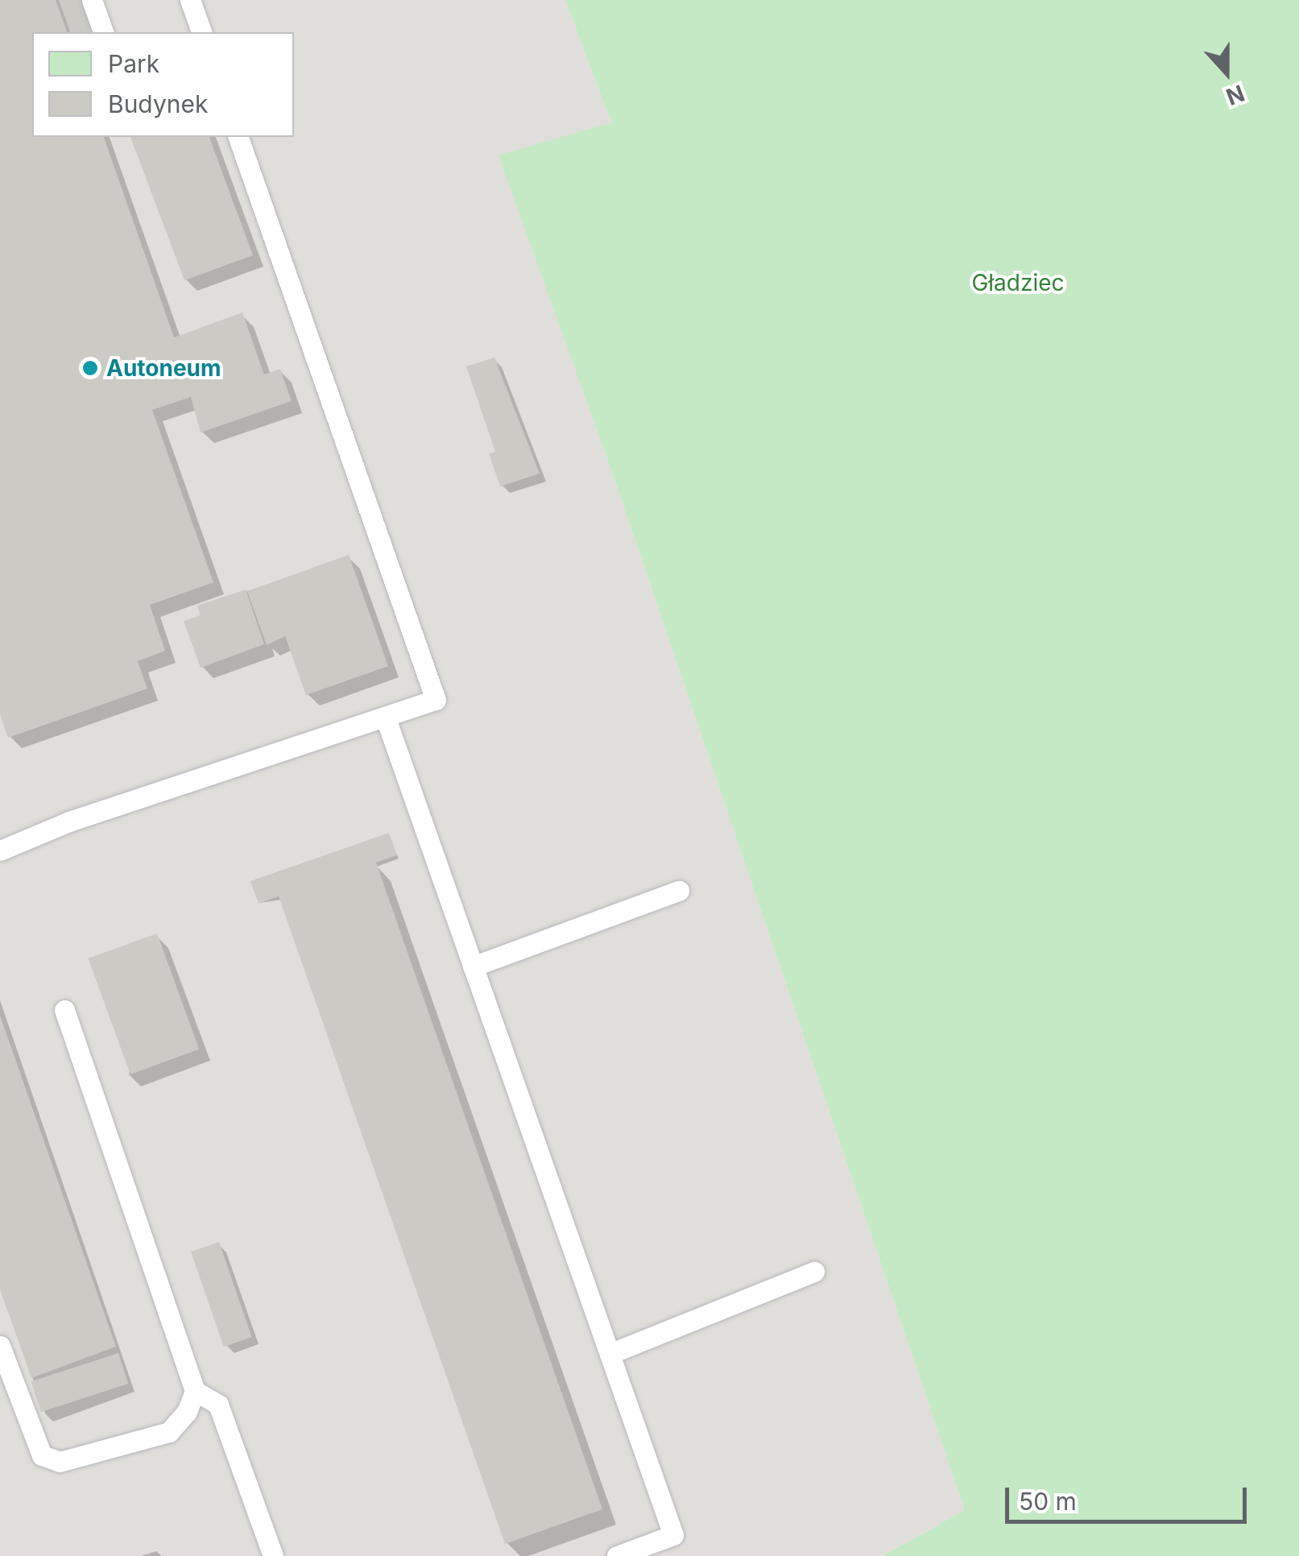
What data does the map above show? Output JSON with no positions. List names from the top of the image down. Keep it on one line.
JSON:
{"parks":["Gładziec"],"places":["Autoneum"],"legend":["Park","Budynek"],"scale_bar":"50 m","north":"bottom"}
